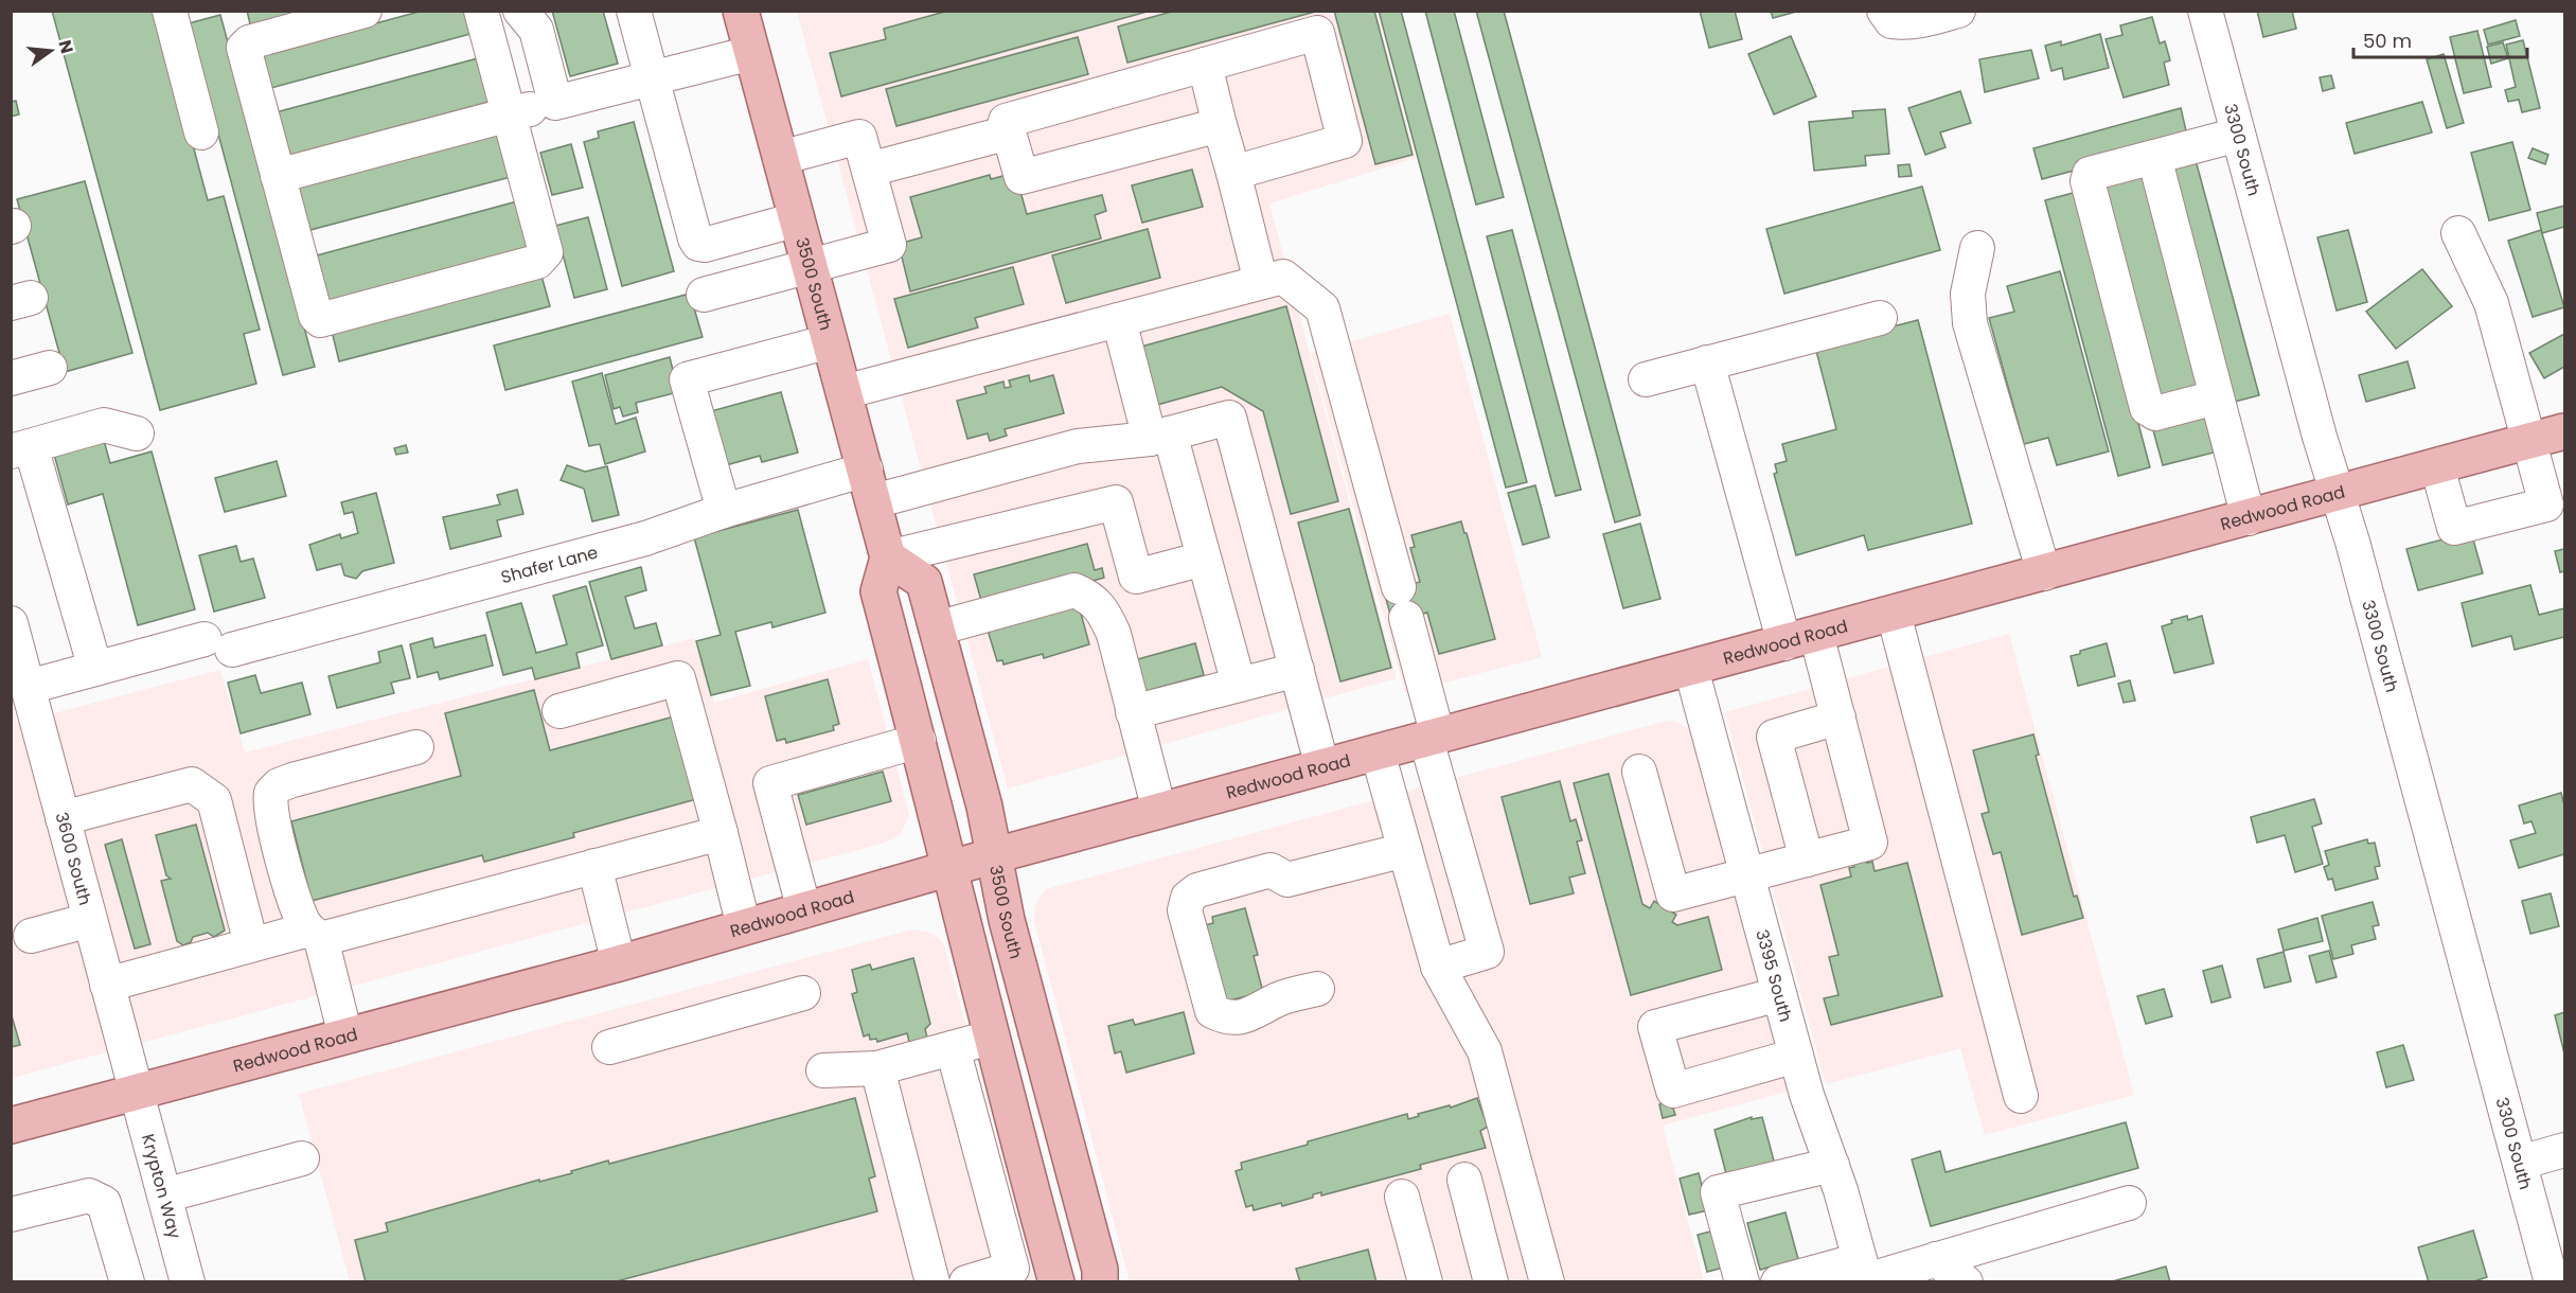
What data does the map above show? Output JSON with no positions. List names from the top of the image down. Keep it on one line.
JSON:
{"streets":{"main road":["3500 South","Redwood Road"],"street":["3300 South","Shafer Lane","3600 South","3395 South","Krypton Way"]},"crossings":[["3300 South","Redwood Road"],["3500 South","Redwood Road"],["3500 South","Shafer Lane"],["Redwood Road","3600 South"],["Redwood Road","3395 South"],["Redwood Road","Krypton Way"],["Shafer Lane","3600 South"],["3600 South","Krypton Way"]],"scale_bar":"50 m","north":"right"}
